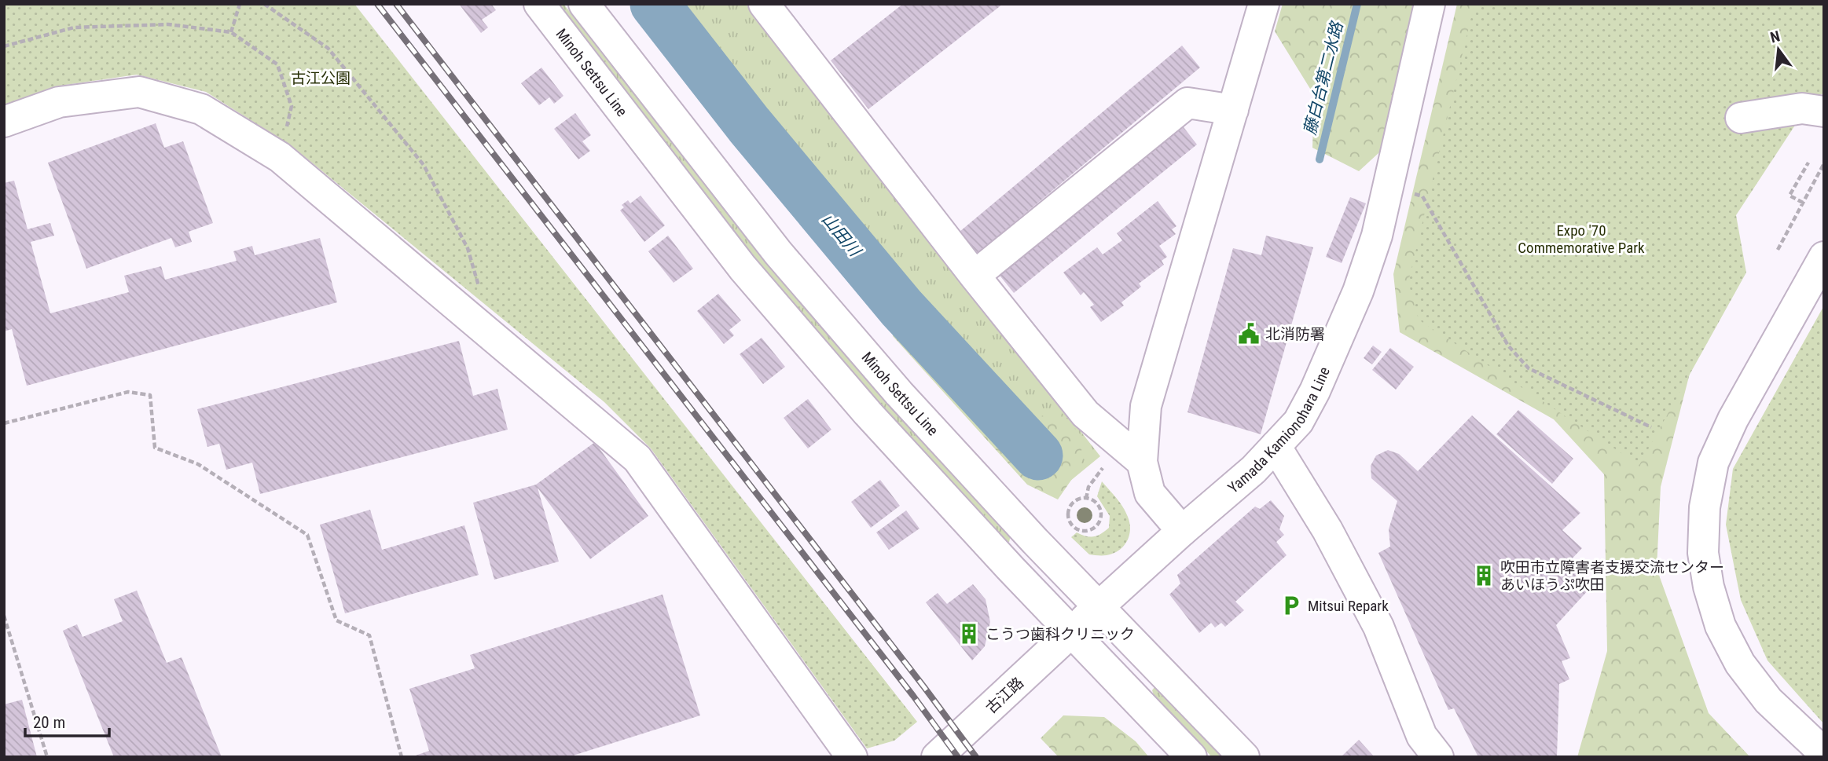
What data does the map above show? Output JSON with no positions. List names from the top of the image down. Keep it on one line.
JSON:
{"streets":{"main road":["Minoh Settsu Line","Yamada Kamionohara Line","古江路"]},"crossings":[["Minoh Settsu Line","Yamada Kamionohara Line"],["Minoh Settsu Line","古江路"],["Yamada Kamionohara Line","古江路"]],"water":["藤白台第二水路","山田川"],"parks":["古江公園","Expo '70 Commemorative Park"],"places":{"public building":["北消防署"],"building":["吹田市立障害者支援交流センター あいほうぷ吹田","こうつ歯科クリニック"],"parking":["Mitsui Repark"]},"scale_bar":"20 m","north":"top"}
